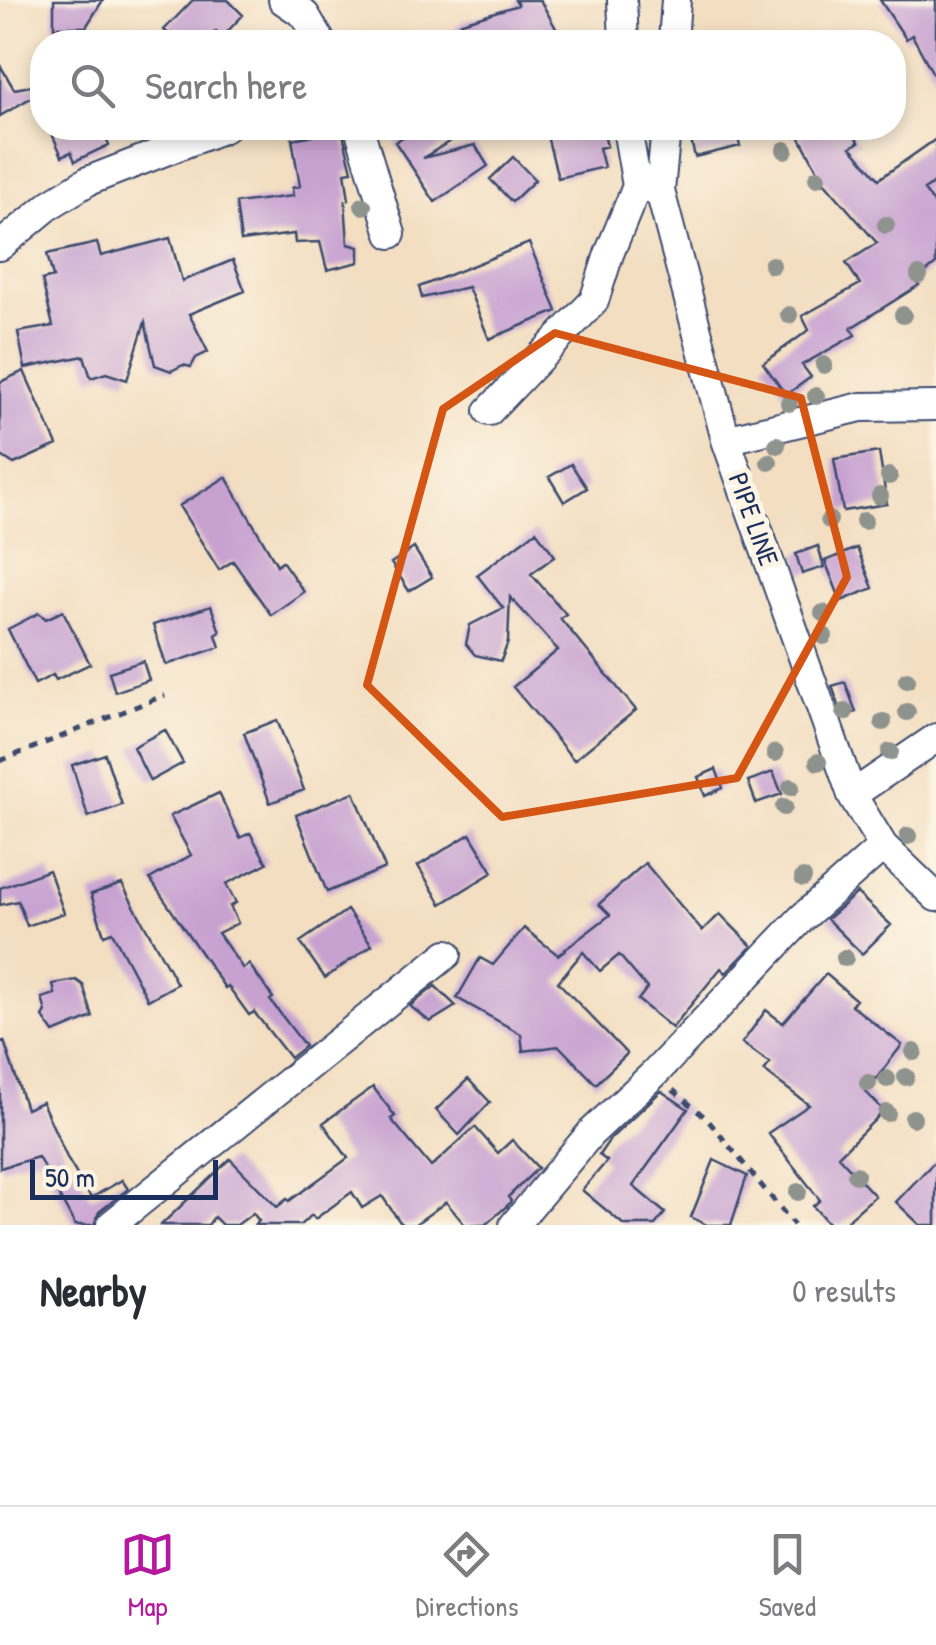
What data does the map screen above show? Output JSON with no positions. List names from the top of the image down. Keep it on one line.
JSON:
{"streets":{"street":["PIPE LINE"]},"scale_bar":"50 m","page":{"search":"Search here","scale":"50 m","heading":["Nearby","0 results"],"nav":["Map","Directions","Saved"]}}
